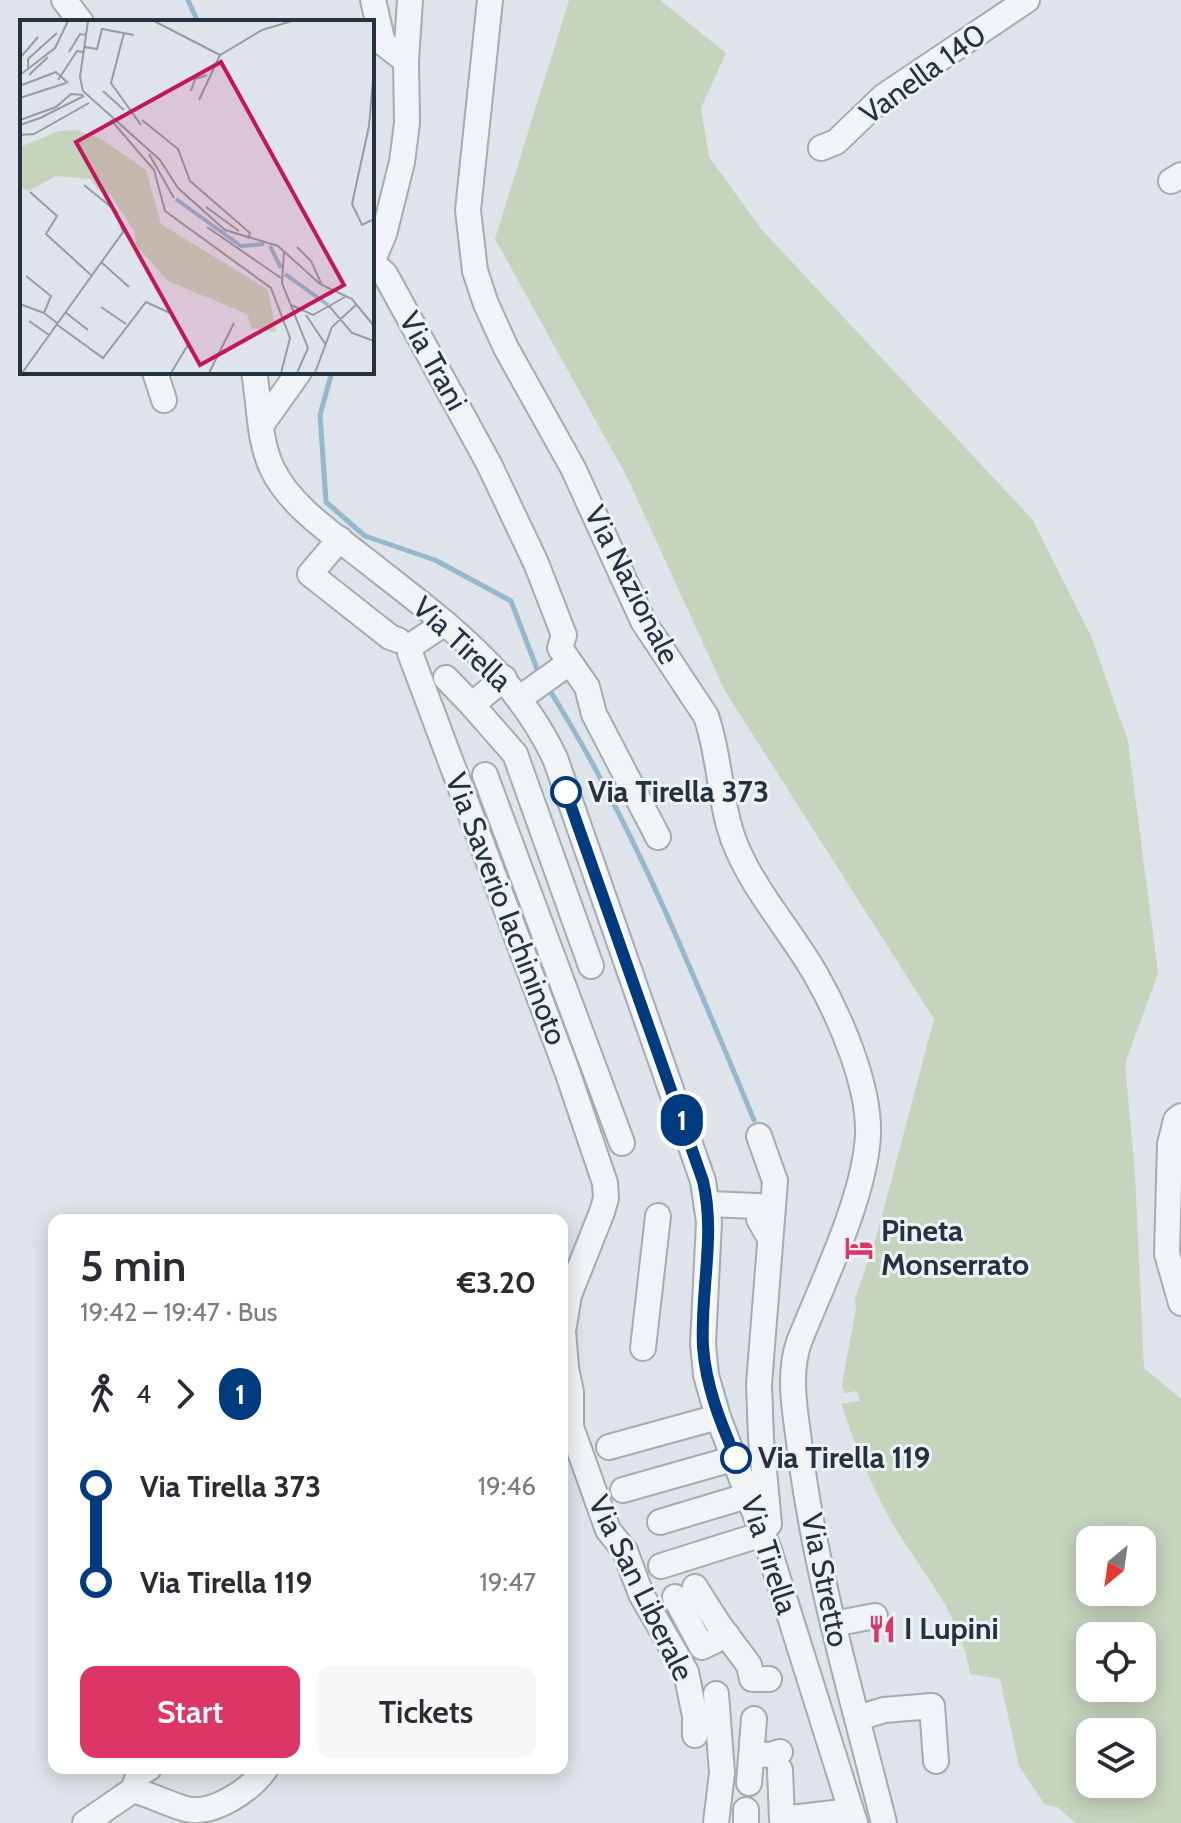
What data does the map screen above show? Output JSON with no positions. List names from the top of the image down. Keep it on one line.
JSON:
{"streets":{"street":["Vanella 140","Via Trani","Via Nazionale","Via Tirella","Via Saverio Iachininoto","Via Stretto","Via San Liberale"]},"crossings":[["Via Trani","Via Tirella"],["Via Nazionale","Via Stretto"],["Via Tirella","Via Saverio Iachininoto"],["Via Saverio Iachininoto","Via San Liberale"]],"places":{"other":["Via Tirella 373","Via Tirella 119"],"hotel":["Pineta Monserrato"],"restaurant":["I Lupini"]},"lines":["bus line 1"],"north":"bottom left","page":{"on_map":"1","heading":["5 min","19:42 – 19:47 · Bus","€3.20"],"legs":["4","1"],"list":[{"name":"Via Tirella 373","value":"19:46"},{"name":"Via Tirella 119","value":"19:47"}],"buttons":["Start","Tickets"]}}
